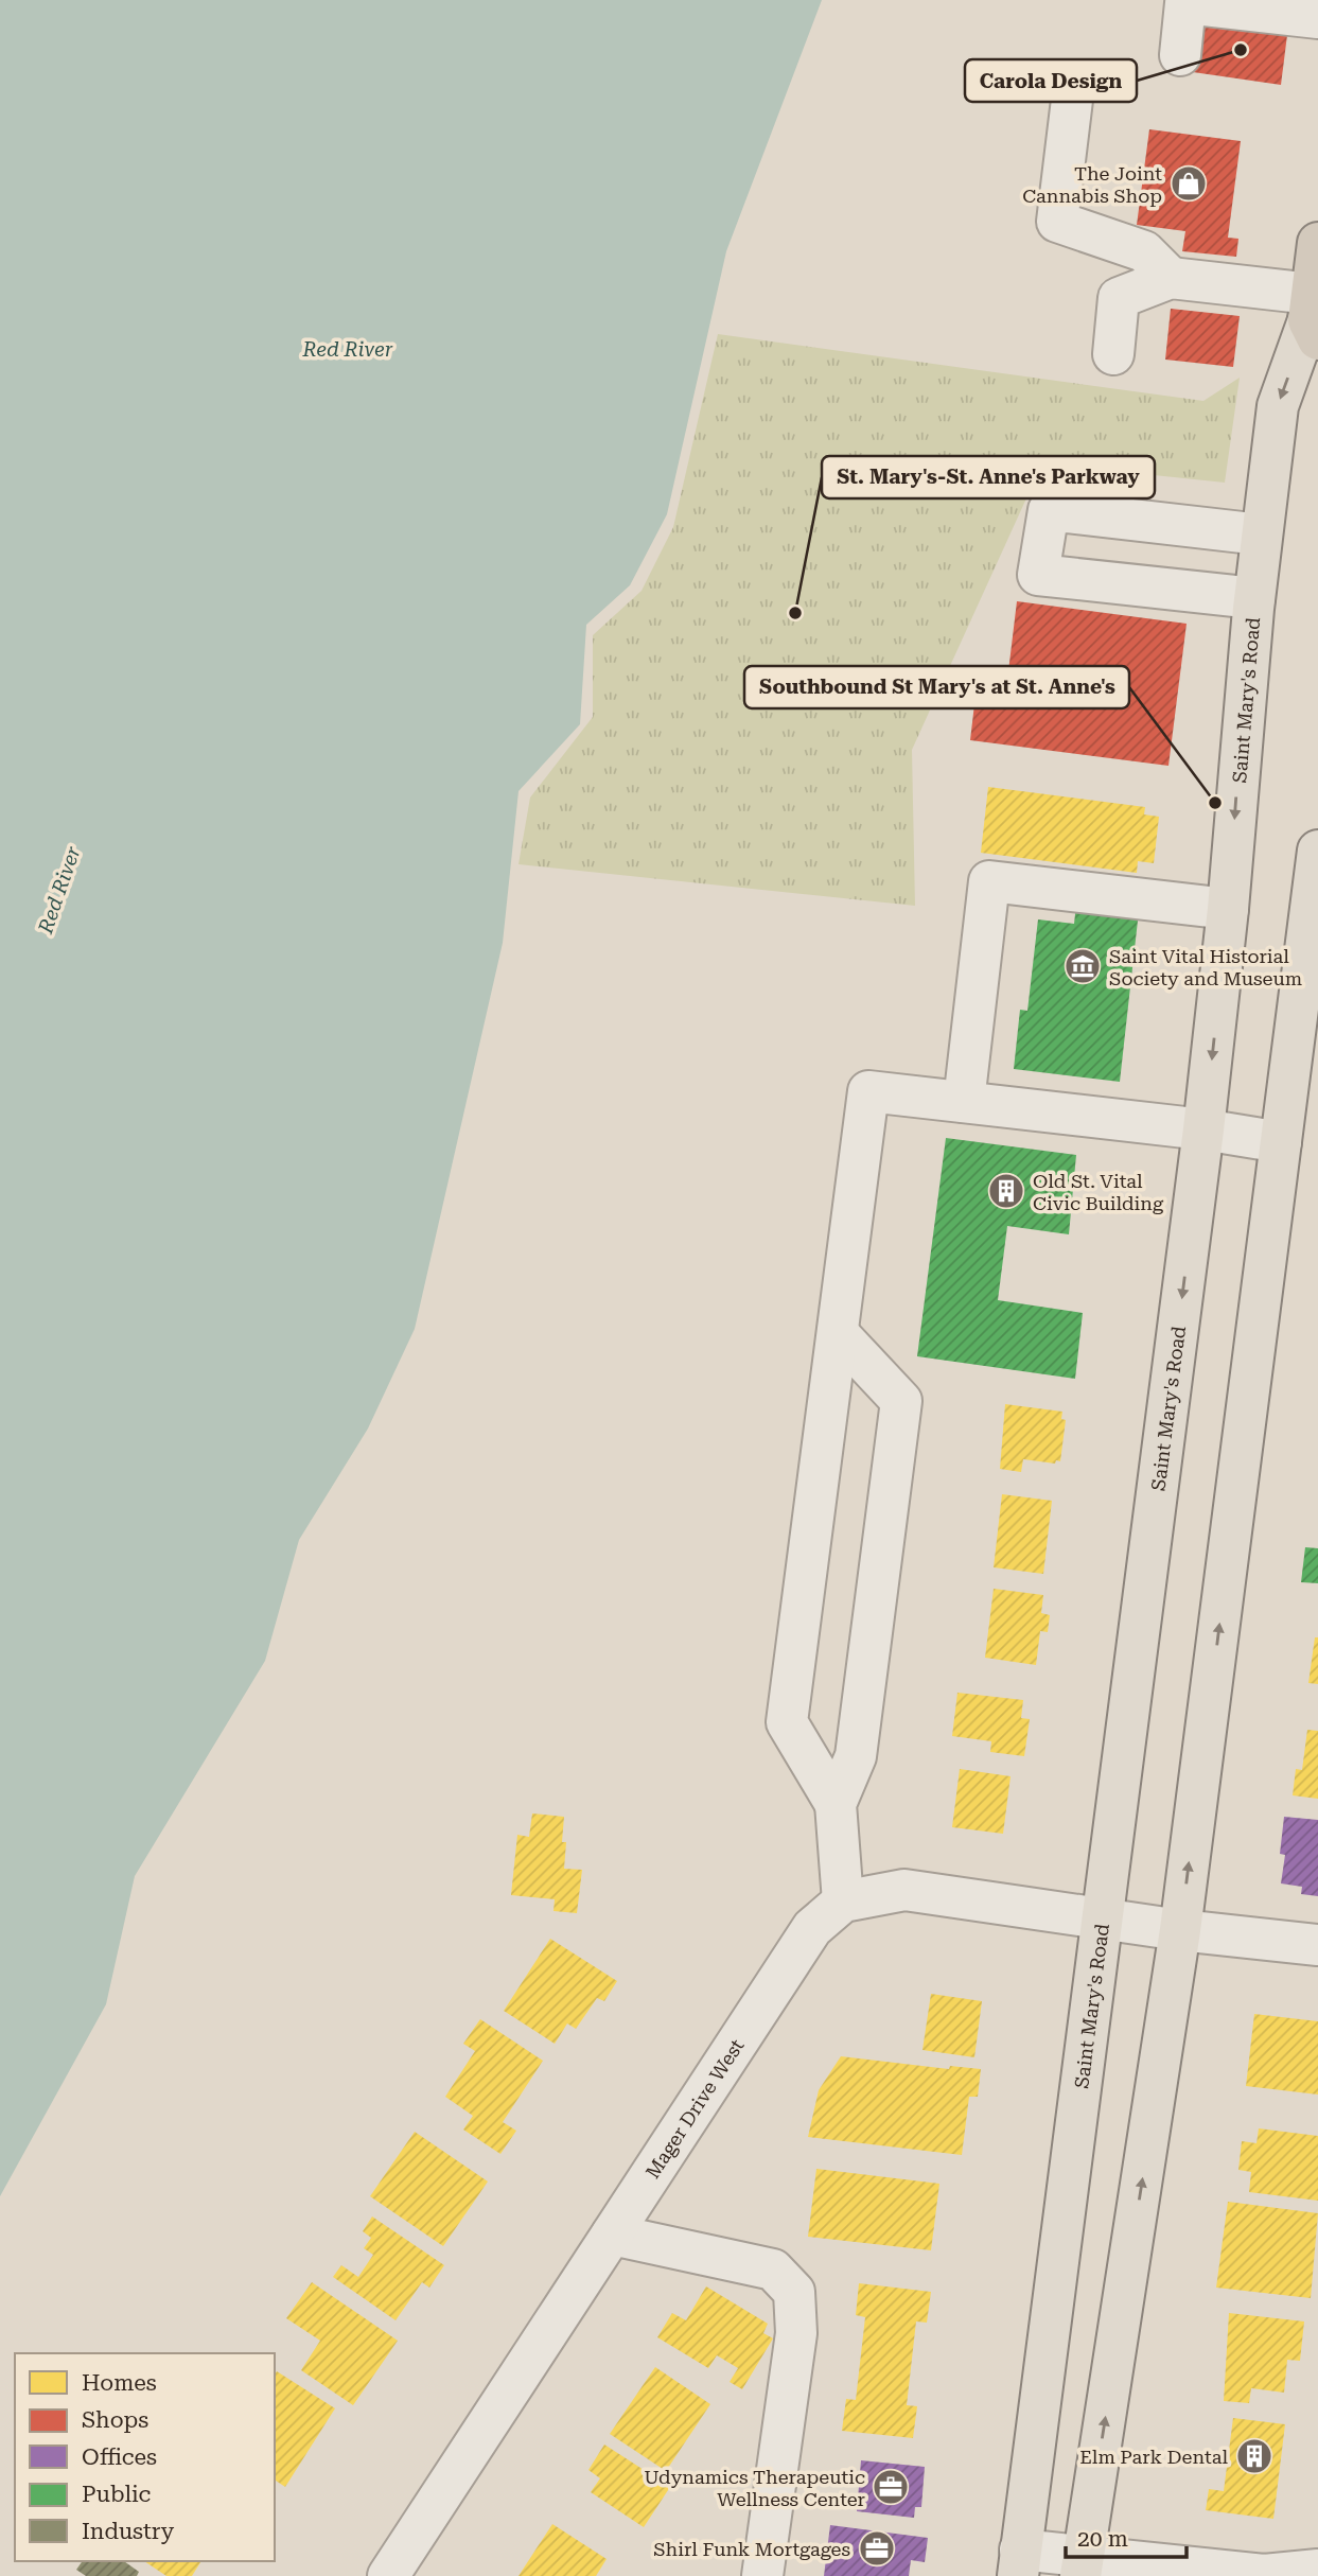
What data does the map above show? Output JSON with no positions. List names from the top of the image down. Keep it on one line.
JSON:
{"streets":{"highway":["Saint Mary's Road"],"street":["Mager Drive West"]},"one_way":["Saint Mary's Road"],"water":["Red River"],"places":{"other":["Carola Design","St. Mary's-St. Anne's Parkway","Southbound St Mary's at St. Anne's"],"shop":["The Joint Cannabis Shop"],"museum":["Saint Vital Historial Society and Museum"],"building":["Old St. Vital Civic Building","Elm Park Dental"],"office":["Udynamics Therapeutic Wellness Center","Shirl Funk Mortgages"]},"legend":["Homes","Shops","Offices","Public","Industry"],"scale_bar":"20 m"}
